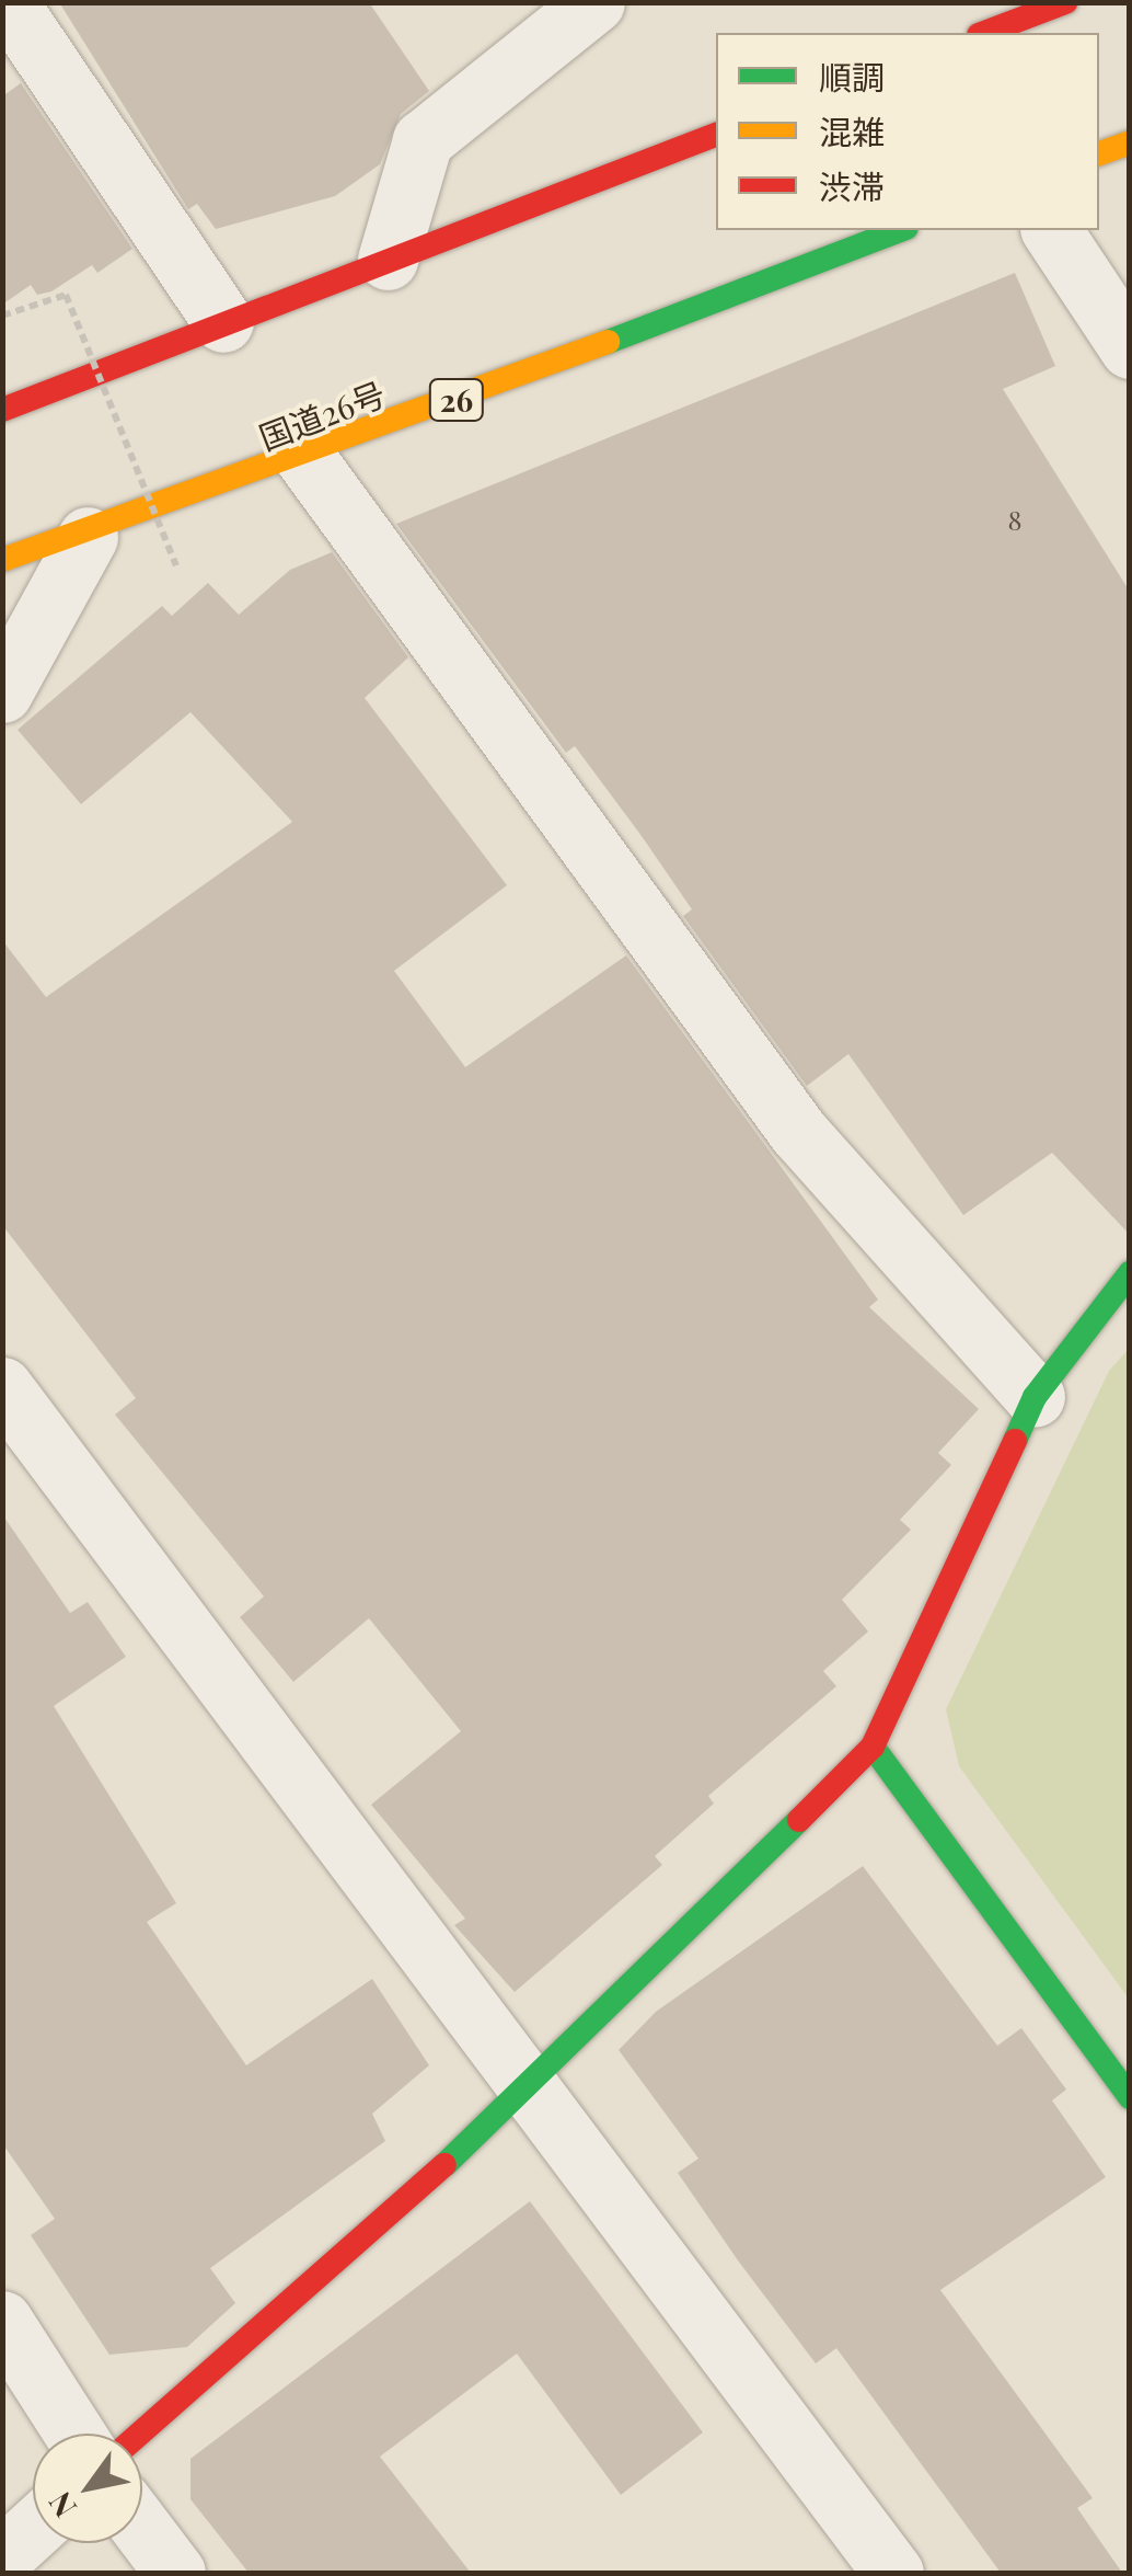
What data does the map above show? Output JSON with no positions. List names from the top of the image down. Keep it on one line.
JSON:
{"streets":{"main road":["26","国道26号"]},"house_numbers":["8"],"legend":["順調","混雑","渋滞"],"north":"bottom left"}
